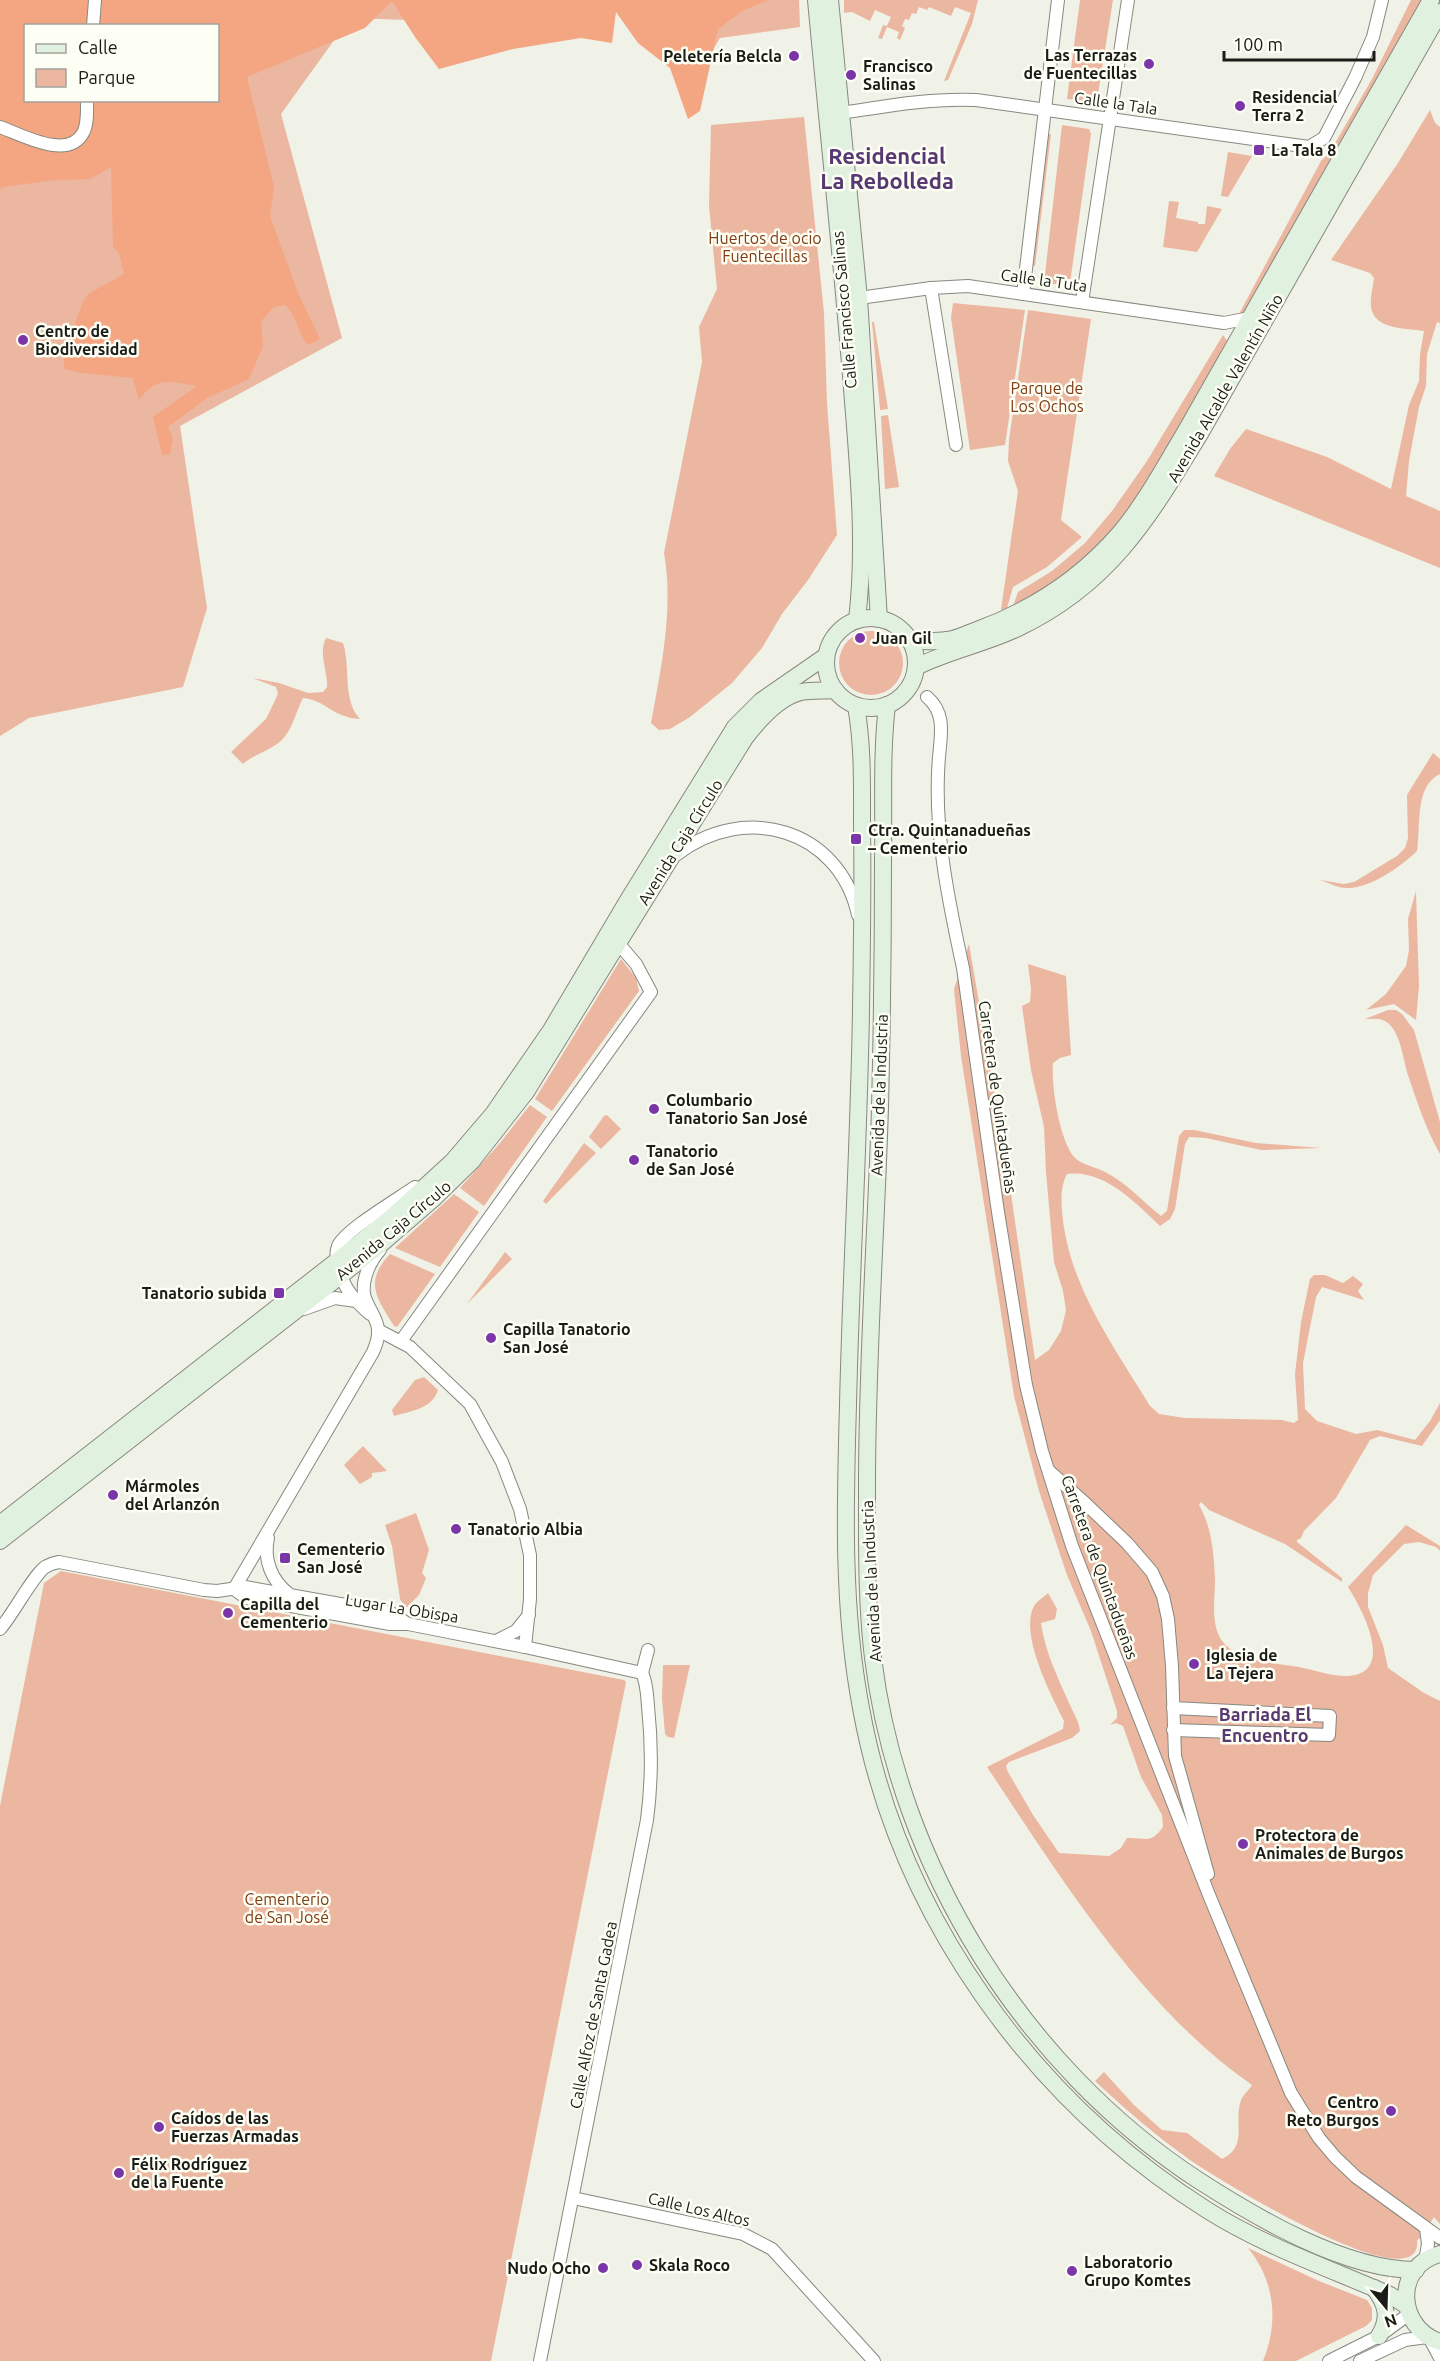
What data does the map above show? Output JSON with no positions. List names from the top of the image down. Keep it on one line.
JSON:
{"streets":{"main road":["Calle Francisco Salinas","Avenida Alcalde Valentín Niño","Avenida Caja Círculo","Avenida de la Industria"],"street":["Calle la Tala","Calle la Tuta","Carretera de Quintadueñas","Lugar La Obispa","Calle Alfoz de Santa Gadea","Calle Los Altos"]},"crossings":[["Calle la Tala","Calle Francisco Salinas"],["Calle la Tuta","Calle Francisco Salinas"],["Calle la Tuta","Avenida Alcalde Valentín Niño"],["Calle Francisco Salinas","Avenida Alcalde Valentín Niño"],["Calle Francisco Salinas","Avenida Caja Círculo"],["Calle Francisco Salinas","Avenida de la Industria"],["Avenida Alcalde Valentín Niño","Avenida Caja Círculo"],["Avenida Alcalde Valentín Niño","Avenida de la Industria"],["Avenida Caja Círculo","Avenida de la Industria"],["Lugar La Obispa","Calle Alfoz de Santa Gadea"],["Calle Alfoz de Santa Gadea","Calle Los Altos"]],"districts":["Residencial La Rebolleda","Barriada El Encuentro"],"parks":["Huertos de ocio Fuentecillas","Parque de Los Ochos","Cementerio de San José"],"places":{"other":["Peletería Belcla","Las Terrazas de Fuentecillas","Francisco Salinas","Residencial Terra 2","Centro de Biodiversidad","Juan Gil","Columbario Tanatorio San José","Tanatorio de San José","Capilla Tanatorio San José","Mármoles del Arlanzón","Tanatorio Albia","Capilla del Cementerio","Iglesia de La Tejera","Protectora de Animales de Burgos","Centro Reto Burgos","Caídos de las Fuerzas Armadas","Félix Rodríguez de la Fuente","Skala Roco","Nudo Ocho","Laboratorio Grupo Komtes"],"transit":["La Tala 8","Ctra. Quintanadueñas – Cementerio","Tanatorio subida","Cementerio San José"]},"legend":["Calle","Parque"],"scale_bar":"100 m","north":"bottom"}
